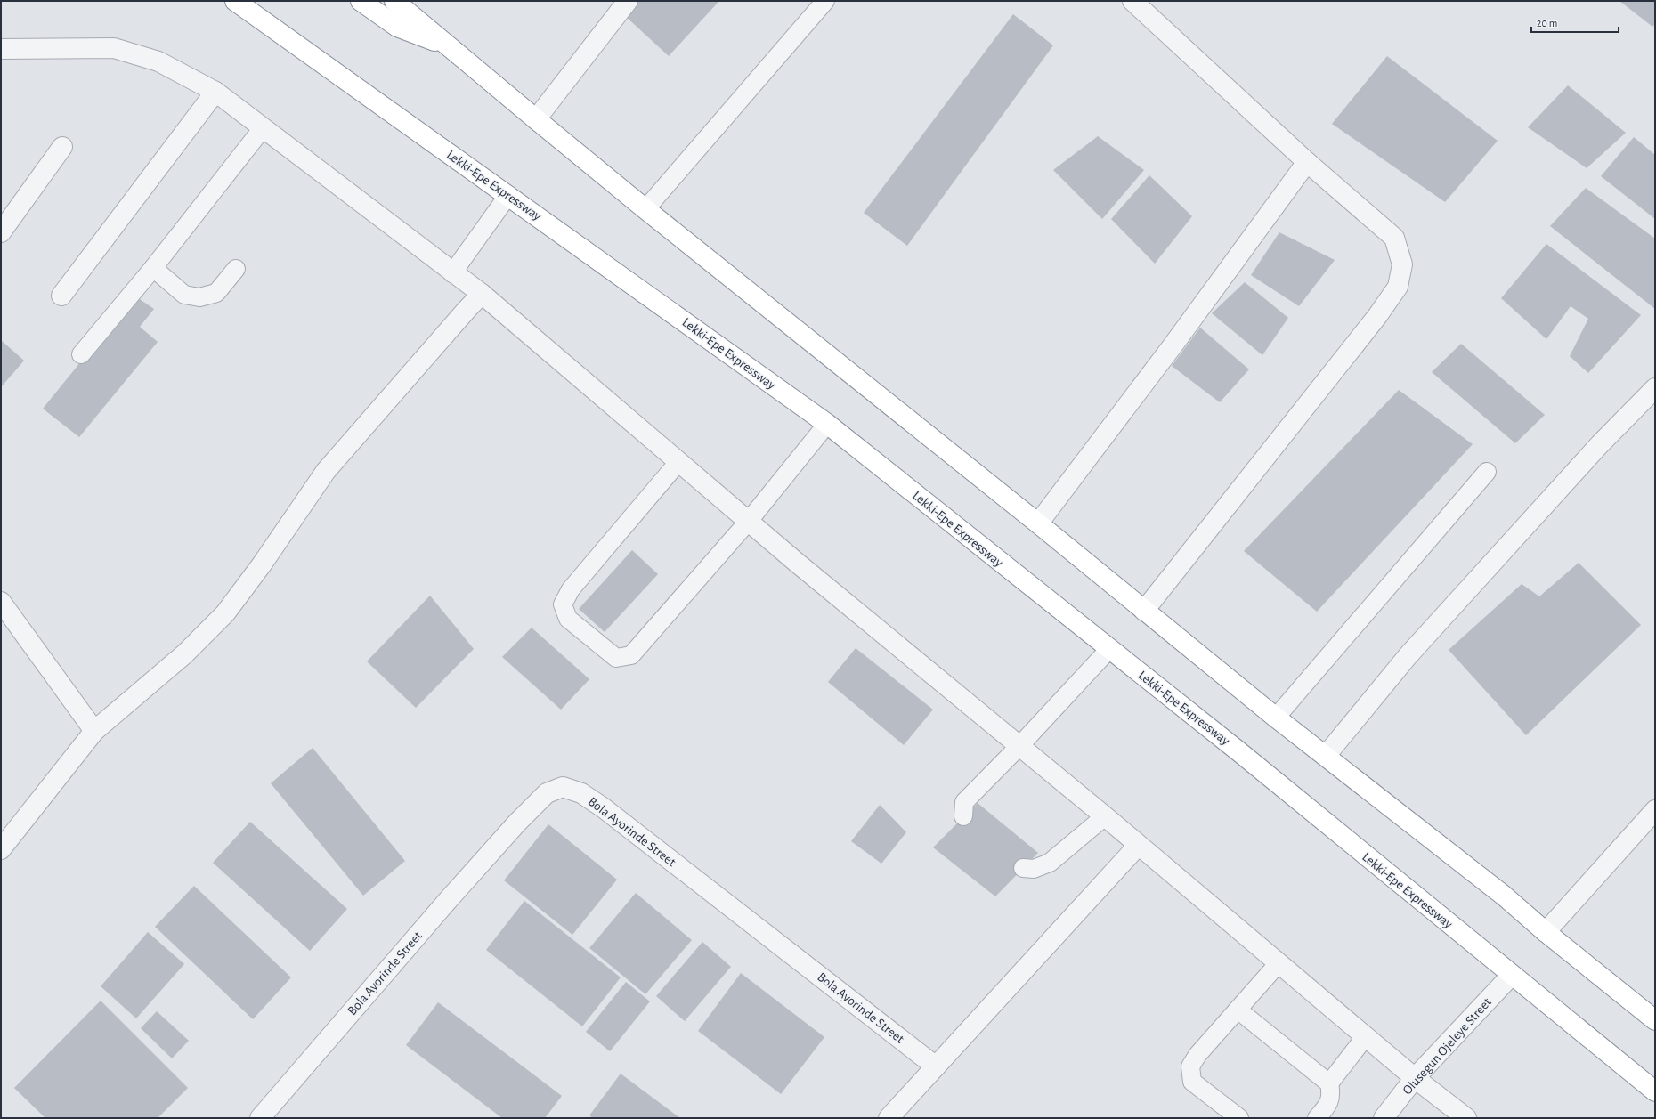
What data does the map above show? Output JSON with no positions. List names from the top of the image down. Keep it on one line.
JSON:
{"streets":{"highway":["Lekki-Epe Expressway"],"street":["Bola Ayorinde Street","Olusegun Ojeleye Street"]},"crossings":[["Lekki-Epe Expressway","Olusegun Ojeleye Street"]],"scale_bar":"20 m"}
